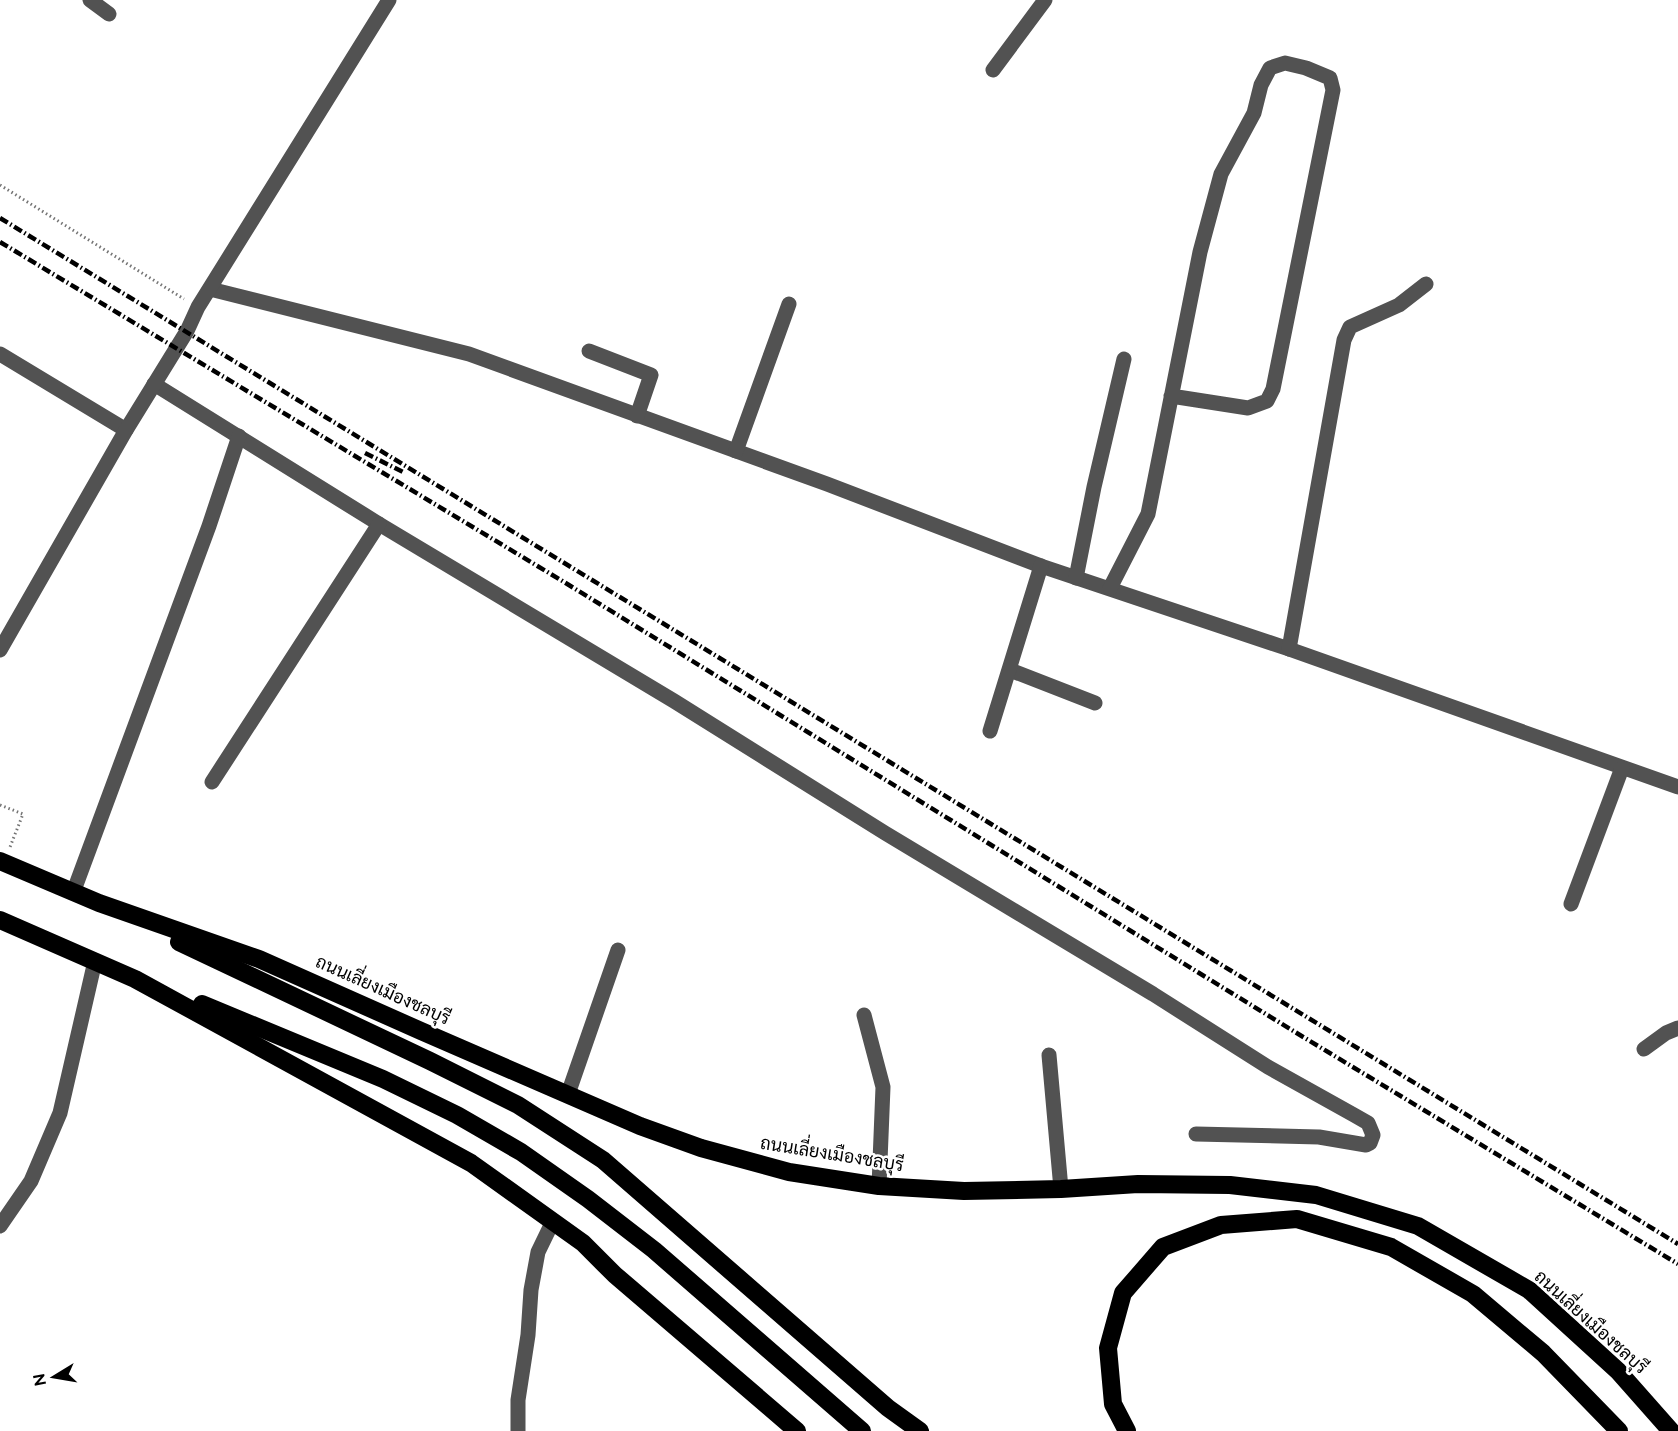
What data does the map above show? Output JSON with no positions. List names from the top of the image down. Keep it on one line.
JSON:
{"streets":{"highway":["ถนนเลี่ยงเมืองชลบุรี"]},"north":"left"}
